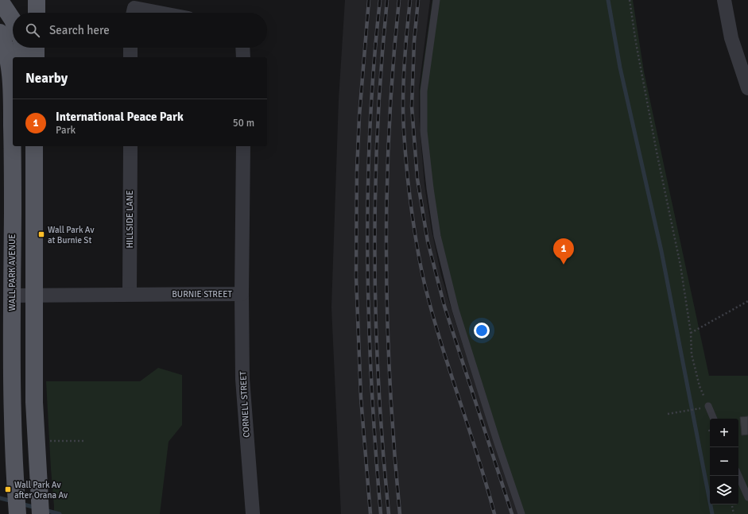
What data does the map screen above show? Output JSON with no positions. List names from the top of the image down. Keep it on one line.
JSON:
{"streets":{"main road":["WALL PARK AVENUE"],"street":["HILLSIDE LANE","BURNIE STREET","CORNELL STREET"]},"crossings":[["HILLSIDE LANE","BURNIE STREET"],["WALL PARK AVENUE","BURNIE STREET"],["BURNIE STREET","CORNELL STREET"]],"places":{"transit":["Wall Park Av at Burnie St","Wall Park Av after Orana Av"]},"page":{"search":"Search here","heading":"Nearby","list":[{"mark":"1","name":"International Peace Park","note":"Park","value":"50 m"}],"pins":"1","map_buttons":["+","−"]}}
